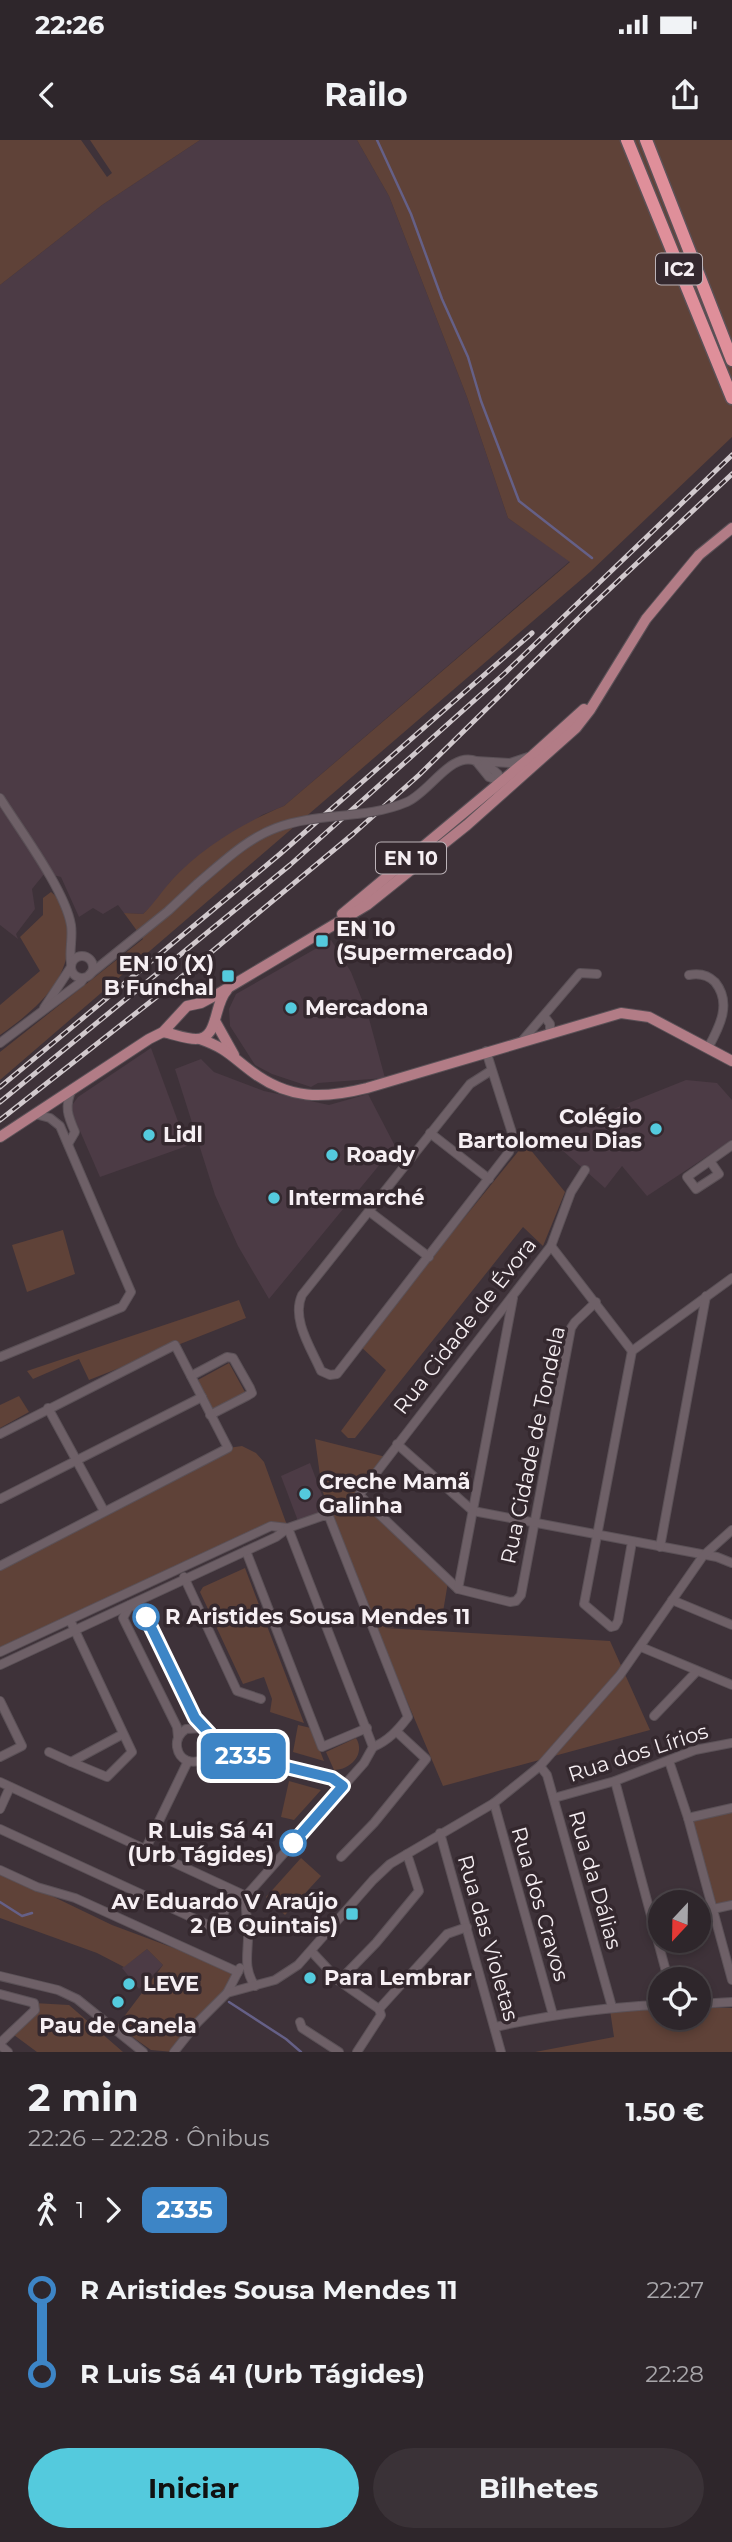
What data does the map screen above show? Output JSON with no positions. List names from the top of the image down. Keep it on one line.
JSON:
{"streets":{"highway":["IC2"],"main road":["EN 10"],"street":["Rua Cidade de Évora","Rua Cidade de Tondela","Rua dos Lírios","Rua da Dálias","Rua dos Cravos","Rua das Violetas"]},"crossings":[["Rua Cidade de Évora","Rua Cidade de Tondela"],["Rua dos Lírios","Rua da Dálias"]],"places":{"transit":["EN 10 (Supermercado)","EN 10 (X) B Funchal","Av Eduardo V Araújo 2 (B Quintais)"],"other":["Mercadona","Colégio Bartolomeu Dias","Lidl","Roady","Intermarché","Creche Mamã Galinha","R Aristides Sousa Mendes 11","R Luis Sá 41 (Urb Tágides)","Para Lembrar","LEVE","Pau de Canela"]},"lines":["bus line 2335"],"north":"bottom","page":{"status":"22:26","header":"Railo","on_map":"2335","heading":["2 min","22:26 – 22:28 · Ônibus","1.50 €"],"legs":["1","2335"],"list":[{"name":"R Aristides Sousa Mendes 11","value":"22:27"},{"name":"R Luis Sá 41 (Urb Tágides)","value":"22:28"}],"buttons":["Iniciar","Bilhetes"]}}
